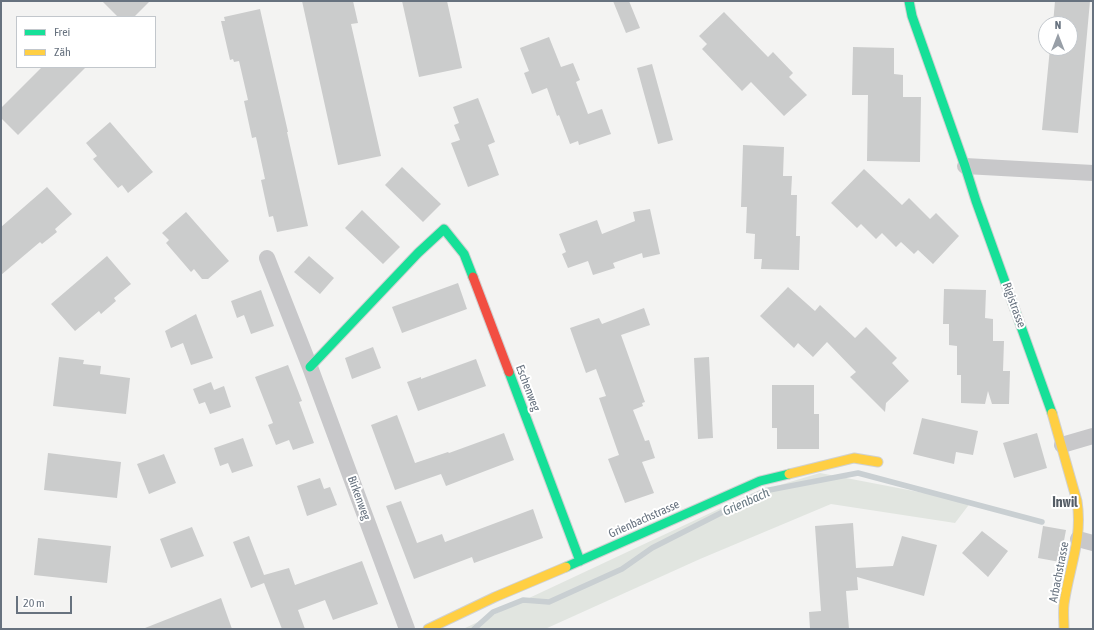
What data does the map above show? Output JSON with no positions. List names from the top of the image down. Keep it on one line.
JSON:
{"streets":{"street":["Rigistrasse","Eschenweg","Birkenweg","Grienbachstrasse","Arbachstrasse"]},"crossings":[["Rigistrasse","Arbachstrasse"],["Eschenweg","Birkenweg"],["Eschenweg","Grienbachstrasse"]],"districts":["Inwil"],"water":["Grienbach"],"legend":["Frei","Zäh"],"scale_bar":"20 m","north":"top"}
